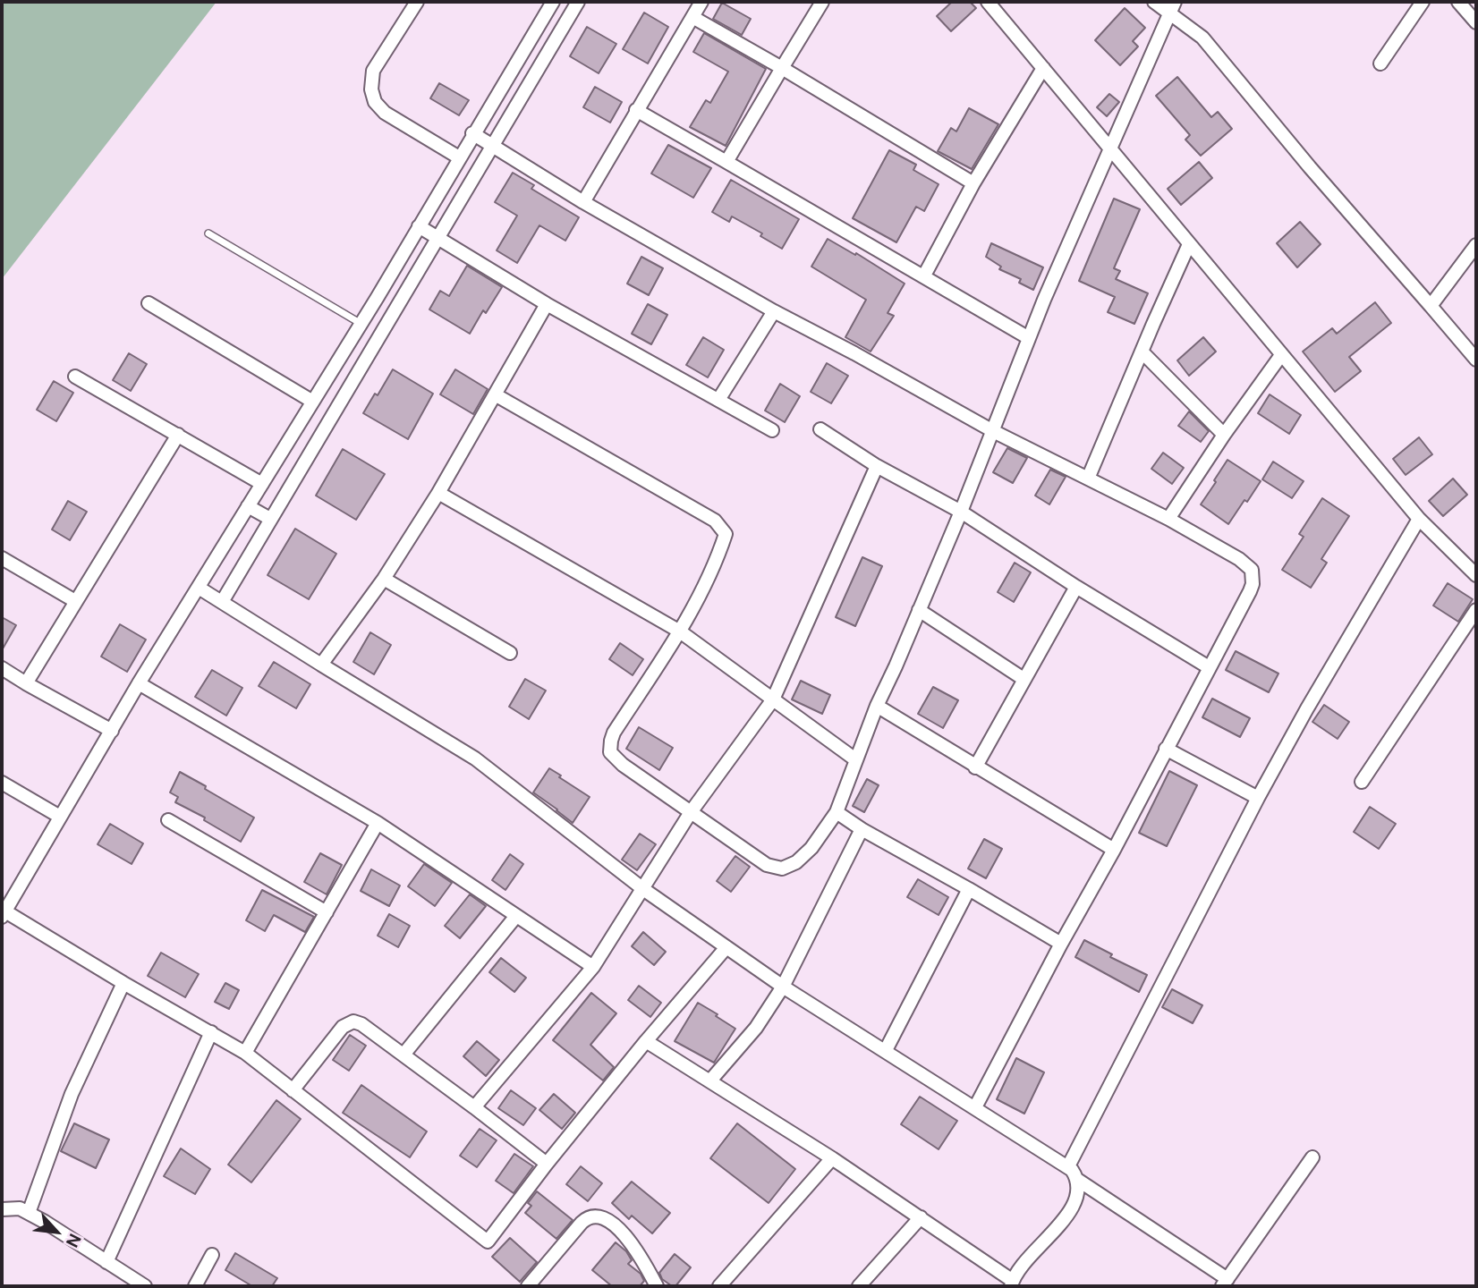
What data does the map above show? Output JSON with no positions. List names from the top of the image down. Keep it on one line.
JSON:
{"north":"bottom right"}
